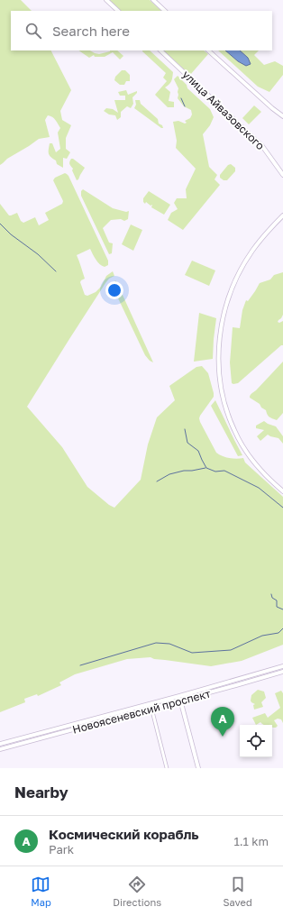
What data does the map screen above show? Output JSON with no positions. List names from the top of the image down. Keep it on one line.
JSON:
{"streets":{"main road":["улица Айвазовского","Новоясеневский проспект"]},"page":{"search":"Search here","pins":"A","heading":"Nearby","list":[{"mark":"A","name":"Космический корабль","note":"Park","value":"1.1 km"}],"nav":["Map","Directions","Saved"]}}
